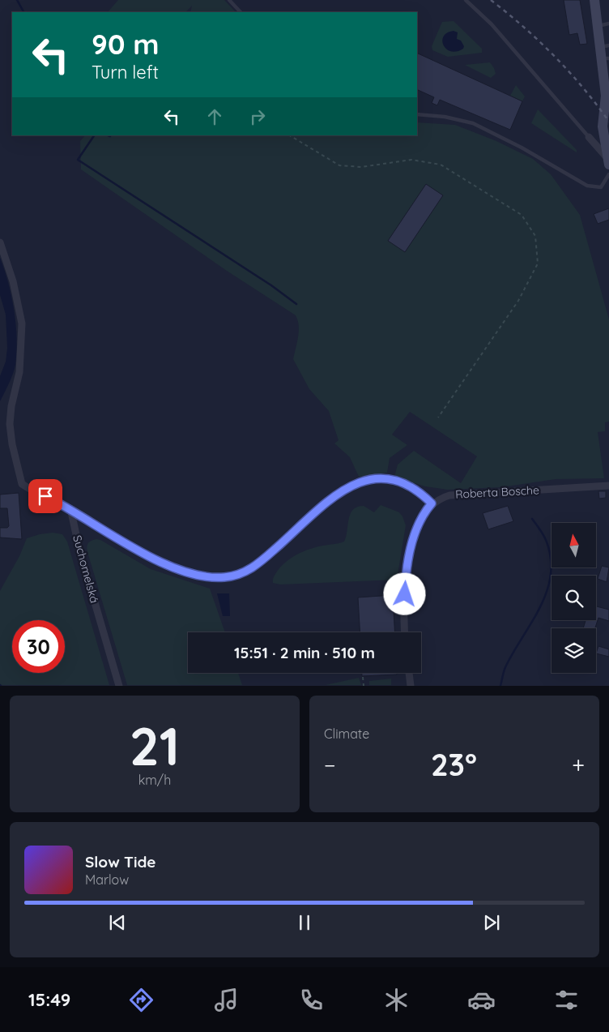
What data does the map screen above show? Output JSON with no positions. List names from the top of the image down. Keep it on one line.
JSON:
{"streets":{"street":["Roberta Bosche","Suchomelská"]},"north":"top","page":{"turn":["90 m","Turn left"],"limit":"30","trip":"15:51 · 2 min · 510 m","tile":[["21","km/h"],"Climate"],"heat":["−","23°","+"],"song":["Slow Tide","Marlow"],"tabs":"15:49"}}
